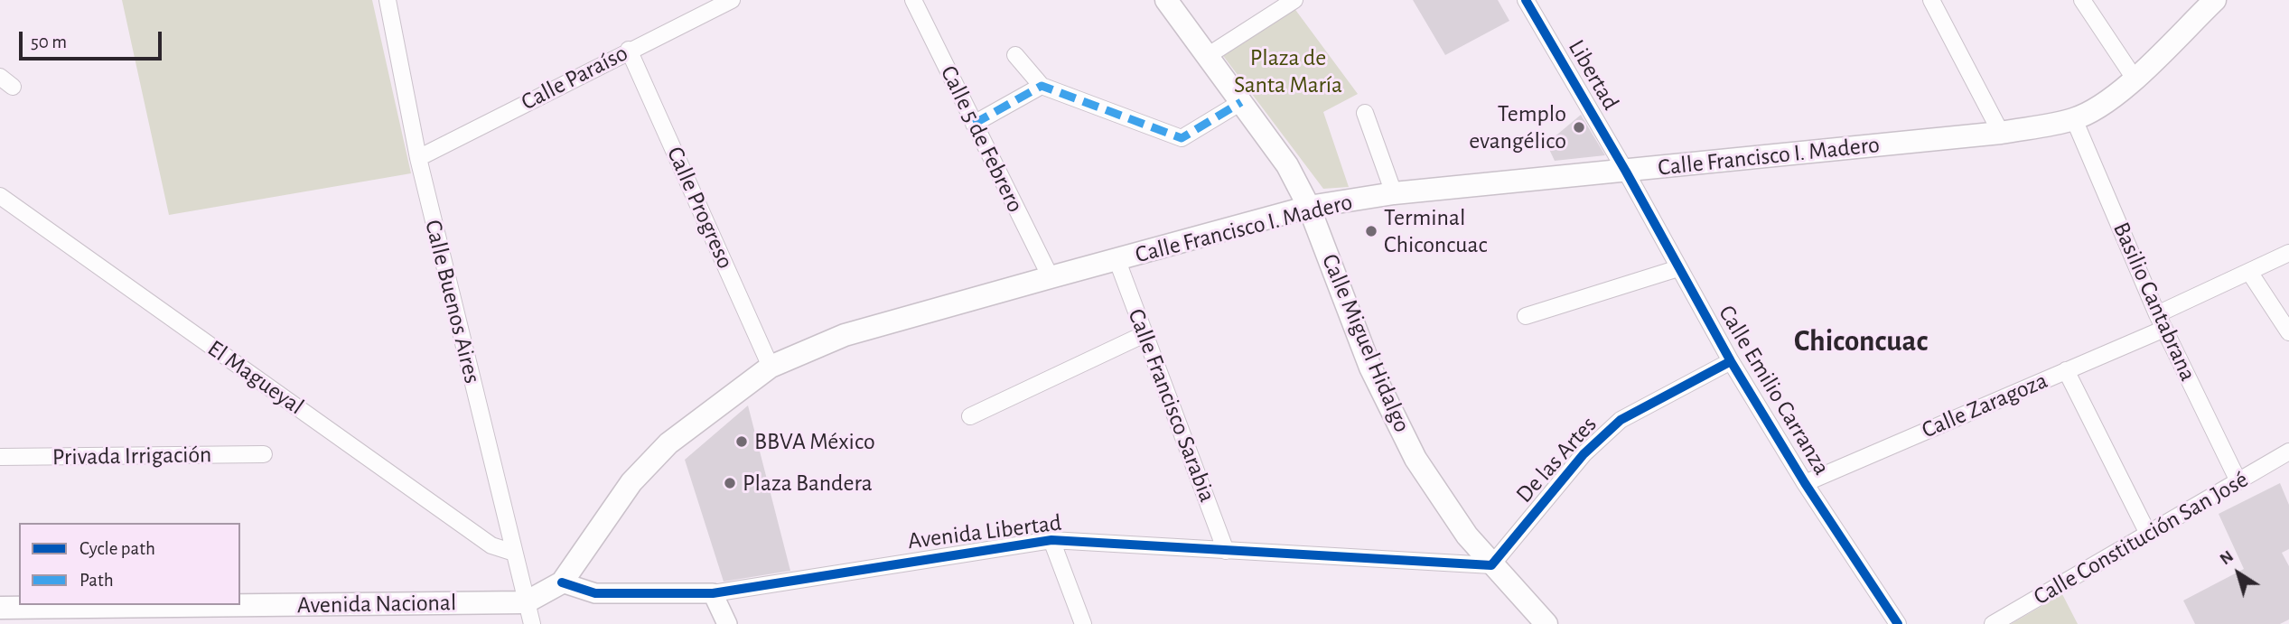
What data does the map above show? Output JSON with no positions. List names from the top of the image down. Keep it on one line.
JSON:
{"streets":{"main road":["Calle Francisco I. Madero","Calle Miguel Hidalgo","Avenida Nacional"],"street":["Libertad","Calle Paraíso","Calle 5 de Febrero","Calle Progreso","Calle Buenos Aires","Basilio Cantabrana","El Magueyal","Calle Emilio Carranza","Calle Francisco Sarabia","Calle Zaragoza","Privada Irrigación","De las Artes","Avenida Libertad","Calle Constitución San José"]},"crossings":[["Libertad","Calle Francisco I. Madero"],["Libertad","Calle Emilio Carranza"],["Calle Paraíso","Calle Progreso"],["Calle Paraíso","Calle Buenos Aires"],["Calle 5 de Febrero","Calle Francisco I. Madero"],["Calle Francisco I. Madero","Calle Progreso"],["Calle Francisco I. Madero","Calle Buenos Aires"],["Calle Francisco I. Madero","Basilio Cantabrana"],["Calle Francisco I. Madero","Calle Miguel Hidalgo"],["Calle Francisco I. Madero","Calle Emilio Carranza"],["Calle Francisco I. Madero","Calle Francisco Sarabia"],["Calle Francisco I. Madero","Avenida Libertad"],["Calle Francisco I. Madero","Avenida Nacional"],["Calle Buenos Aires","El Magueyal"],["Calle Buenos Aires","Avenida Nacional"],["Basilio Cantabrana","Calle Zaragoza"],["Basilio Cantabrana","Calle Constitución San José"],["Calle Miguel Hidalgo","De las Artes"],["Calle Miguel Hidalgo","Avenida Libertad"],["Calle Emilio Carranza","Calle Zaragoza"],["Calle Emilio Carranza","De las Artes"],["Calle Francisco Sarabia","Avenida Libertad"],["De las Artes","Avenida Libertad"]],"districts":["Chiconcuac"],"parks":["Plaza de Santa María"],"places":["Templo evangélico","Terminal Chiconcuac","BBVA México","Plaza Bandera"],"legend":["Cycle path","Path"],"scale_bar":"50 m","north":"top left"}
